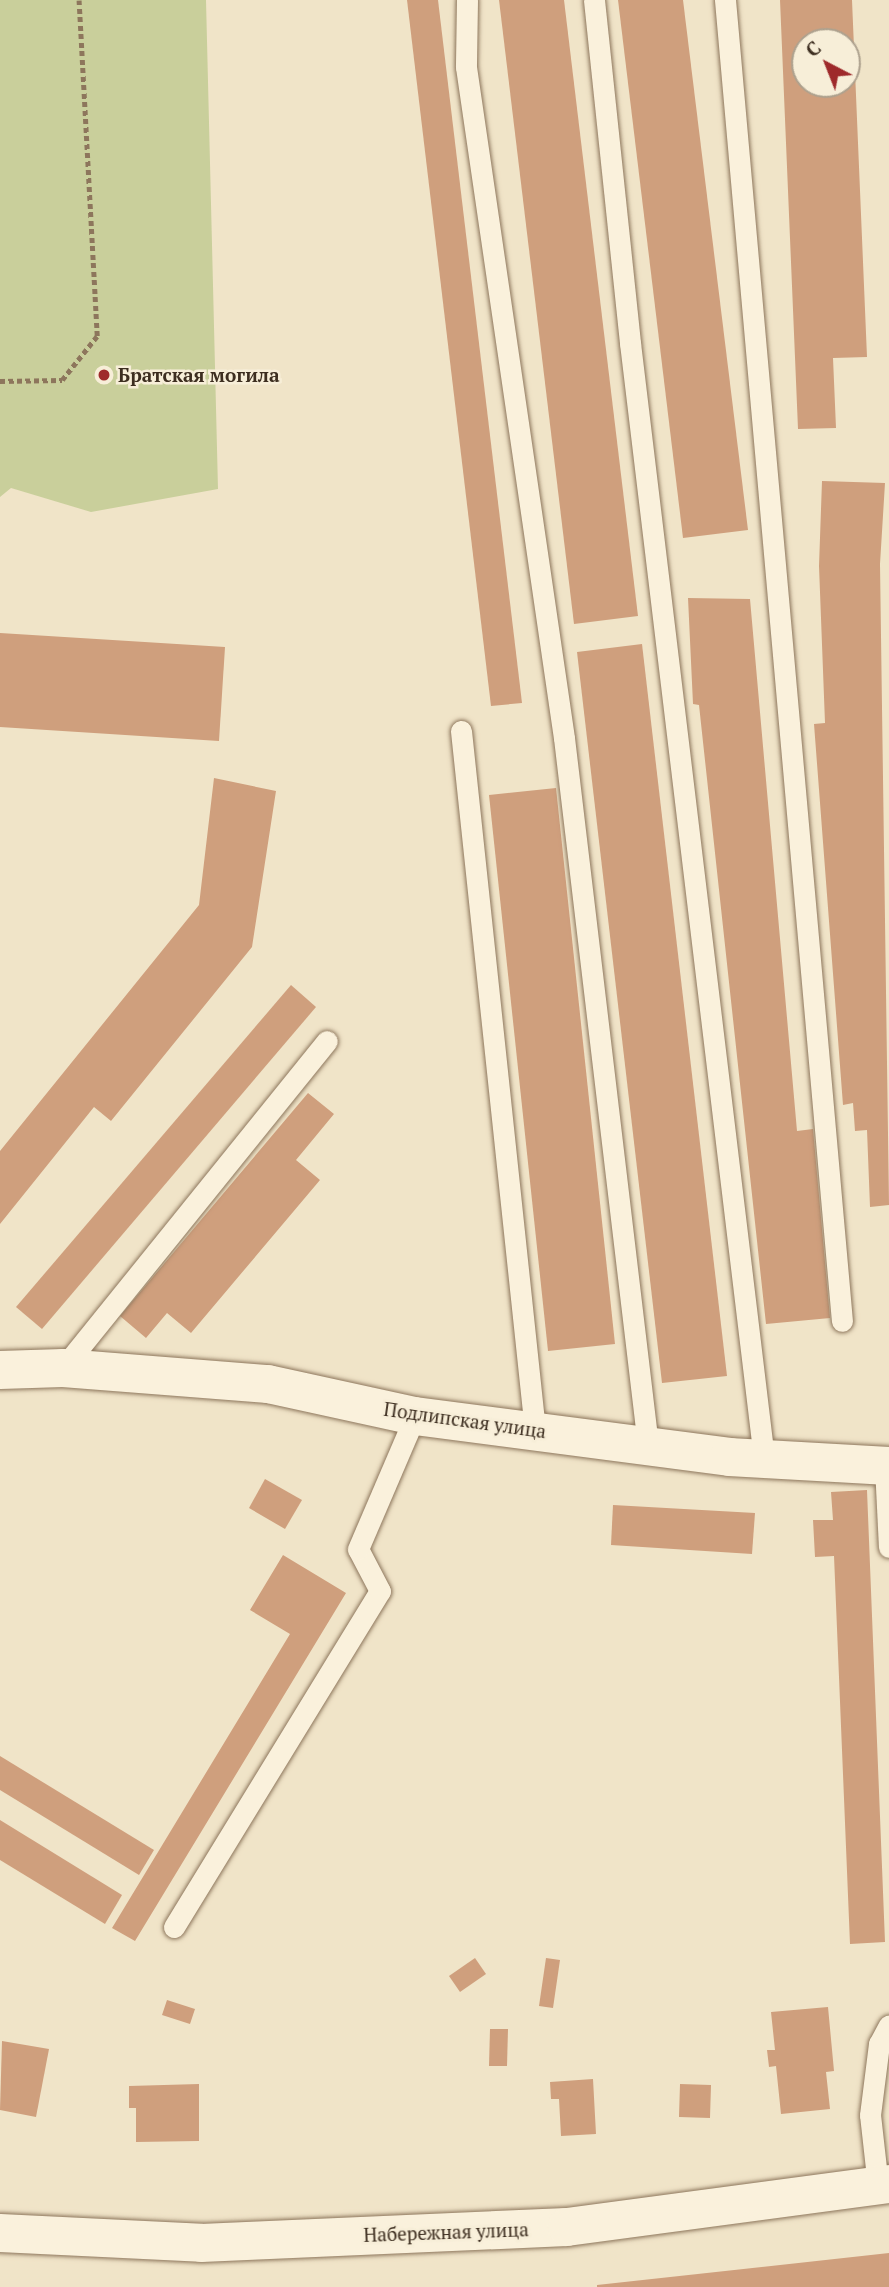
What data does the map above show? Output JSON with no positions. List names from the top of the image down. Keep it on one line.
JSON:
{"streets":{"street":["Подлипская улица","Набережная улица"]},"places":["Братская могила"],"north":"top left"}
